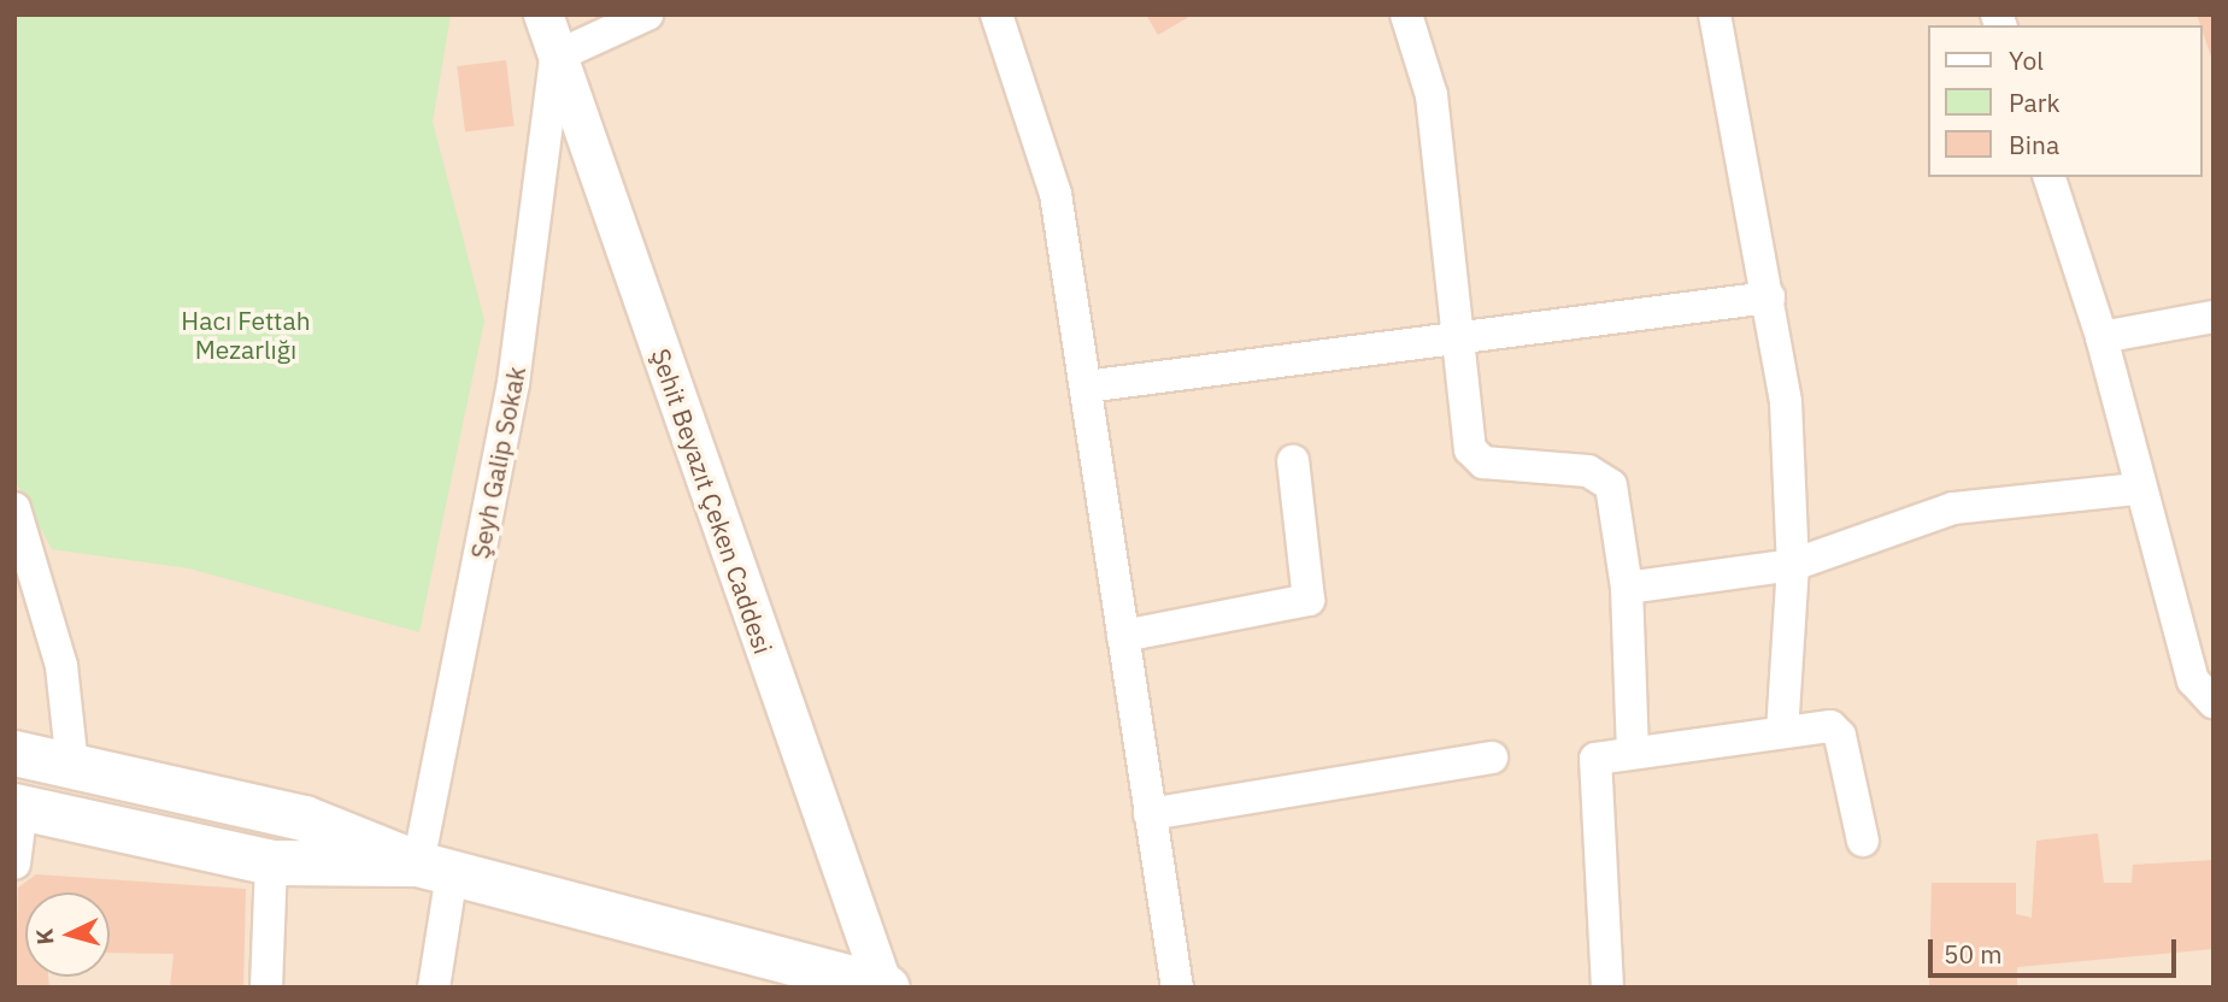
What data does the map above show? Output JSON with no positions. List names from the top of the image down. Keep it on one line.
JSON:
{"streets":{"street":["Şeyh Galip Sokak","Şehit Beyazıt Çeken Caddesi"]},"crossings":[["Şeyh Galip Sokak","Şehit Beyazıt Çeken Caddesi"]],"parks":["Hacı Fettah Mezarlığı"],"legend":["Yol","Park","Bina"],"scale_bar":"50 m","north":"left"}
